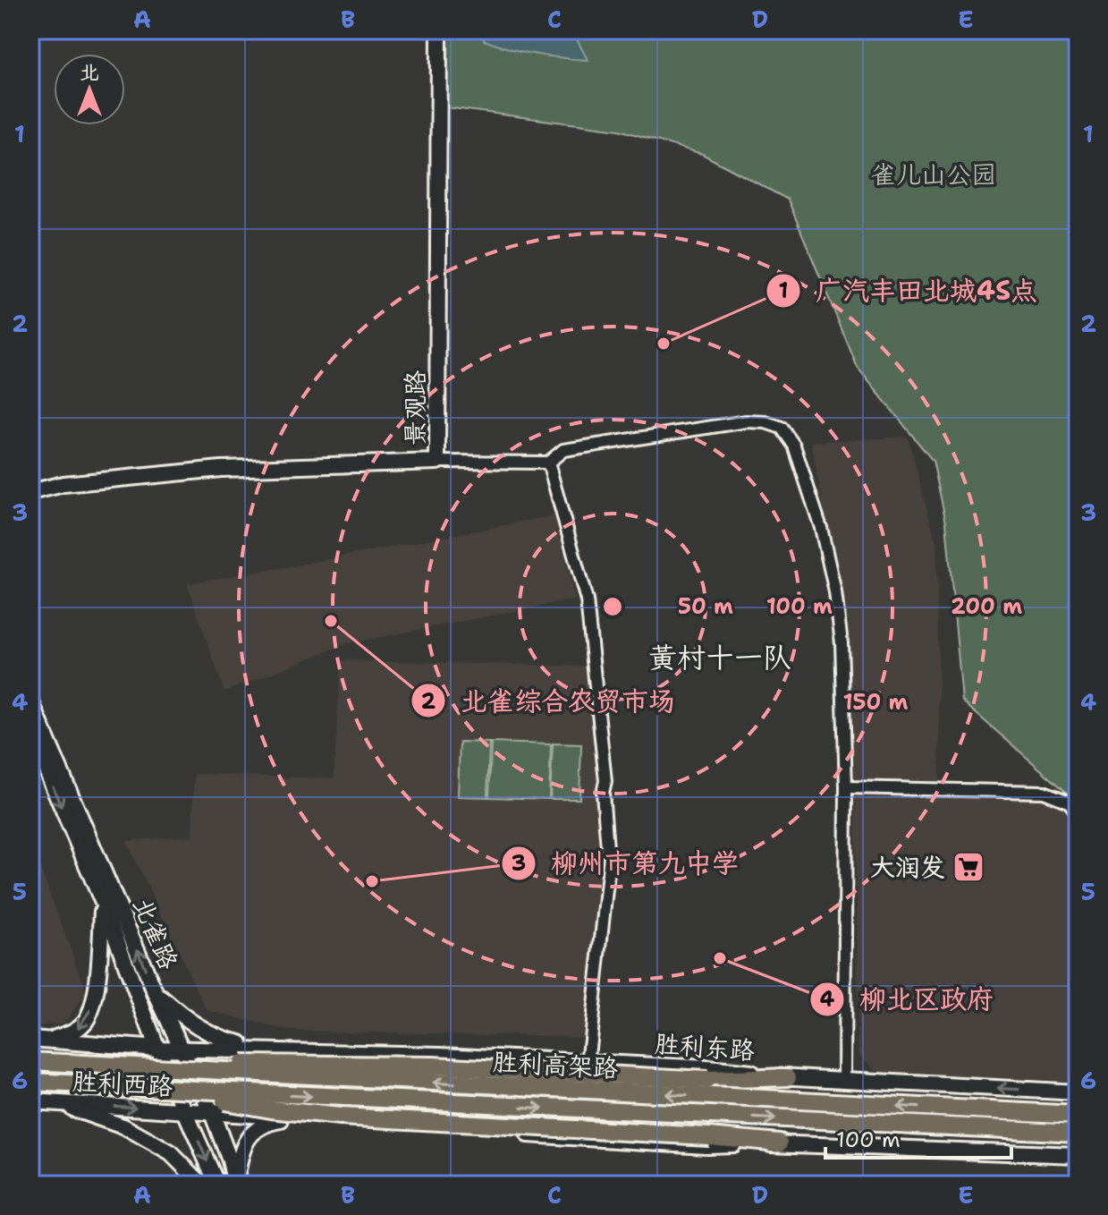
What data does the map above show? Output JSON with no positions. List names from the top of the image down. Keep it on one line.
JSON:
{"streets":{"main road":["景观路","北雀路","胜利东路","胜利高架路","胜利西路"]},"crossings":[["北雀路","胜利东路"],["北雀路","胜利西路"],["胜利东路","胜利西路"]],"districts":["黄村十一队"],"parks":["雀儿山公园"],"places":{"other":["广汽丰田北城4S点","北雀综合农贸市场","柳州市第九中学","柳北区政府"],"supermarket":["大润发"]},"scale_bar":"100 m","north":"top","grid":{"columns":["A","B","C","D","E"],"rows":["1","2","3","4","5","6"]},"rings":["50 m","100 m","200 m","150 m"]}
